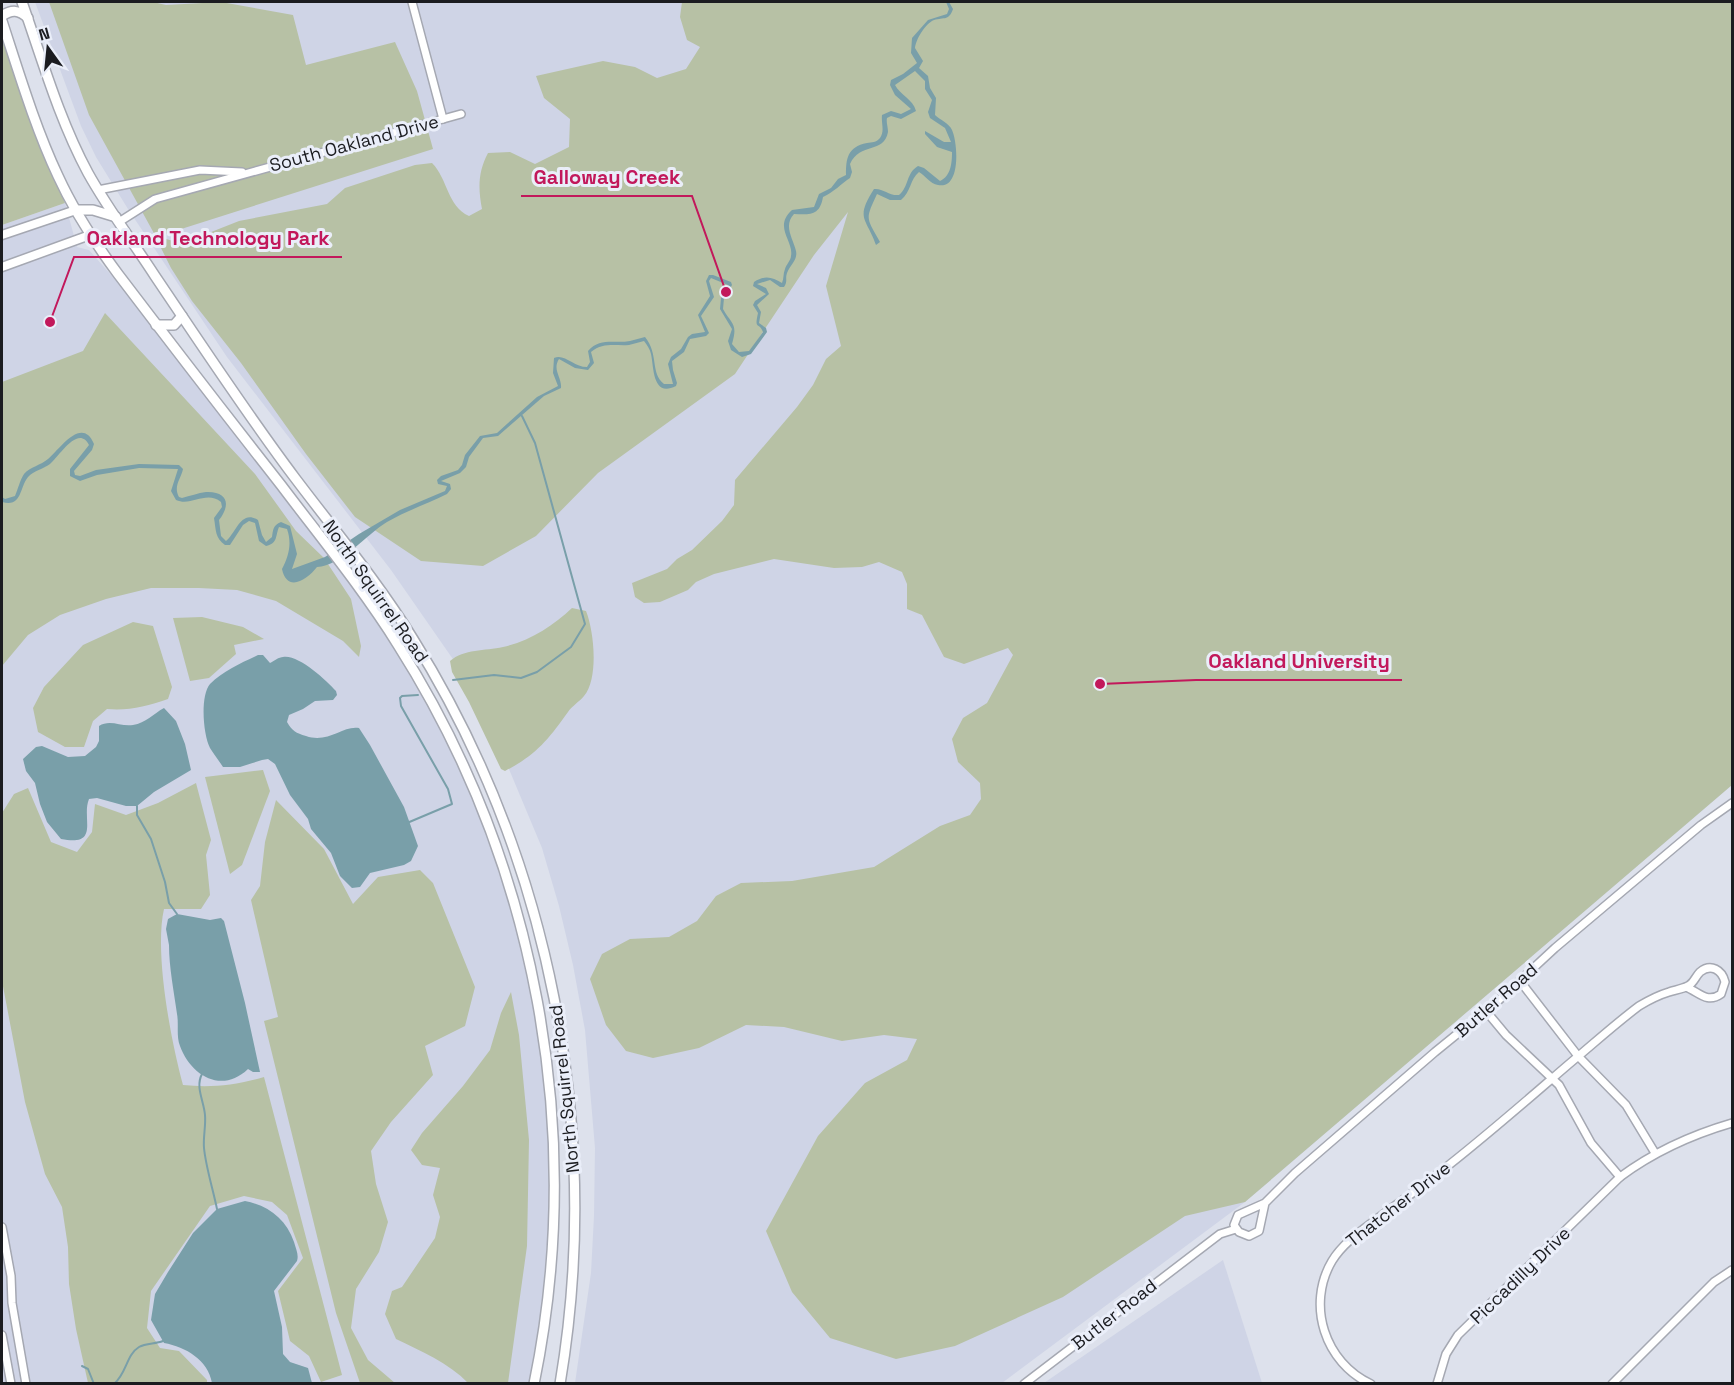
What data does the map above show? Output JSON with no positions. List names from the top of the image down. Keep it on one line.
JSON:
{"streets":{"main road":["North Squirrel Road"],"street":["South Oakland Drive","Butler Road","Thatcher Drive","Piccadilly Drive"]},"crossings":[["South Oakland Drive","North Squirrel Road"]],"places":["Galloway Creek","Oakland Technology Park","Oakland University"],"north":"top"}
